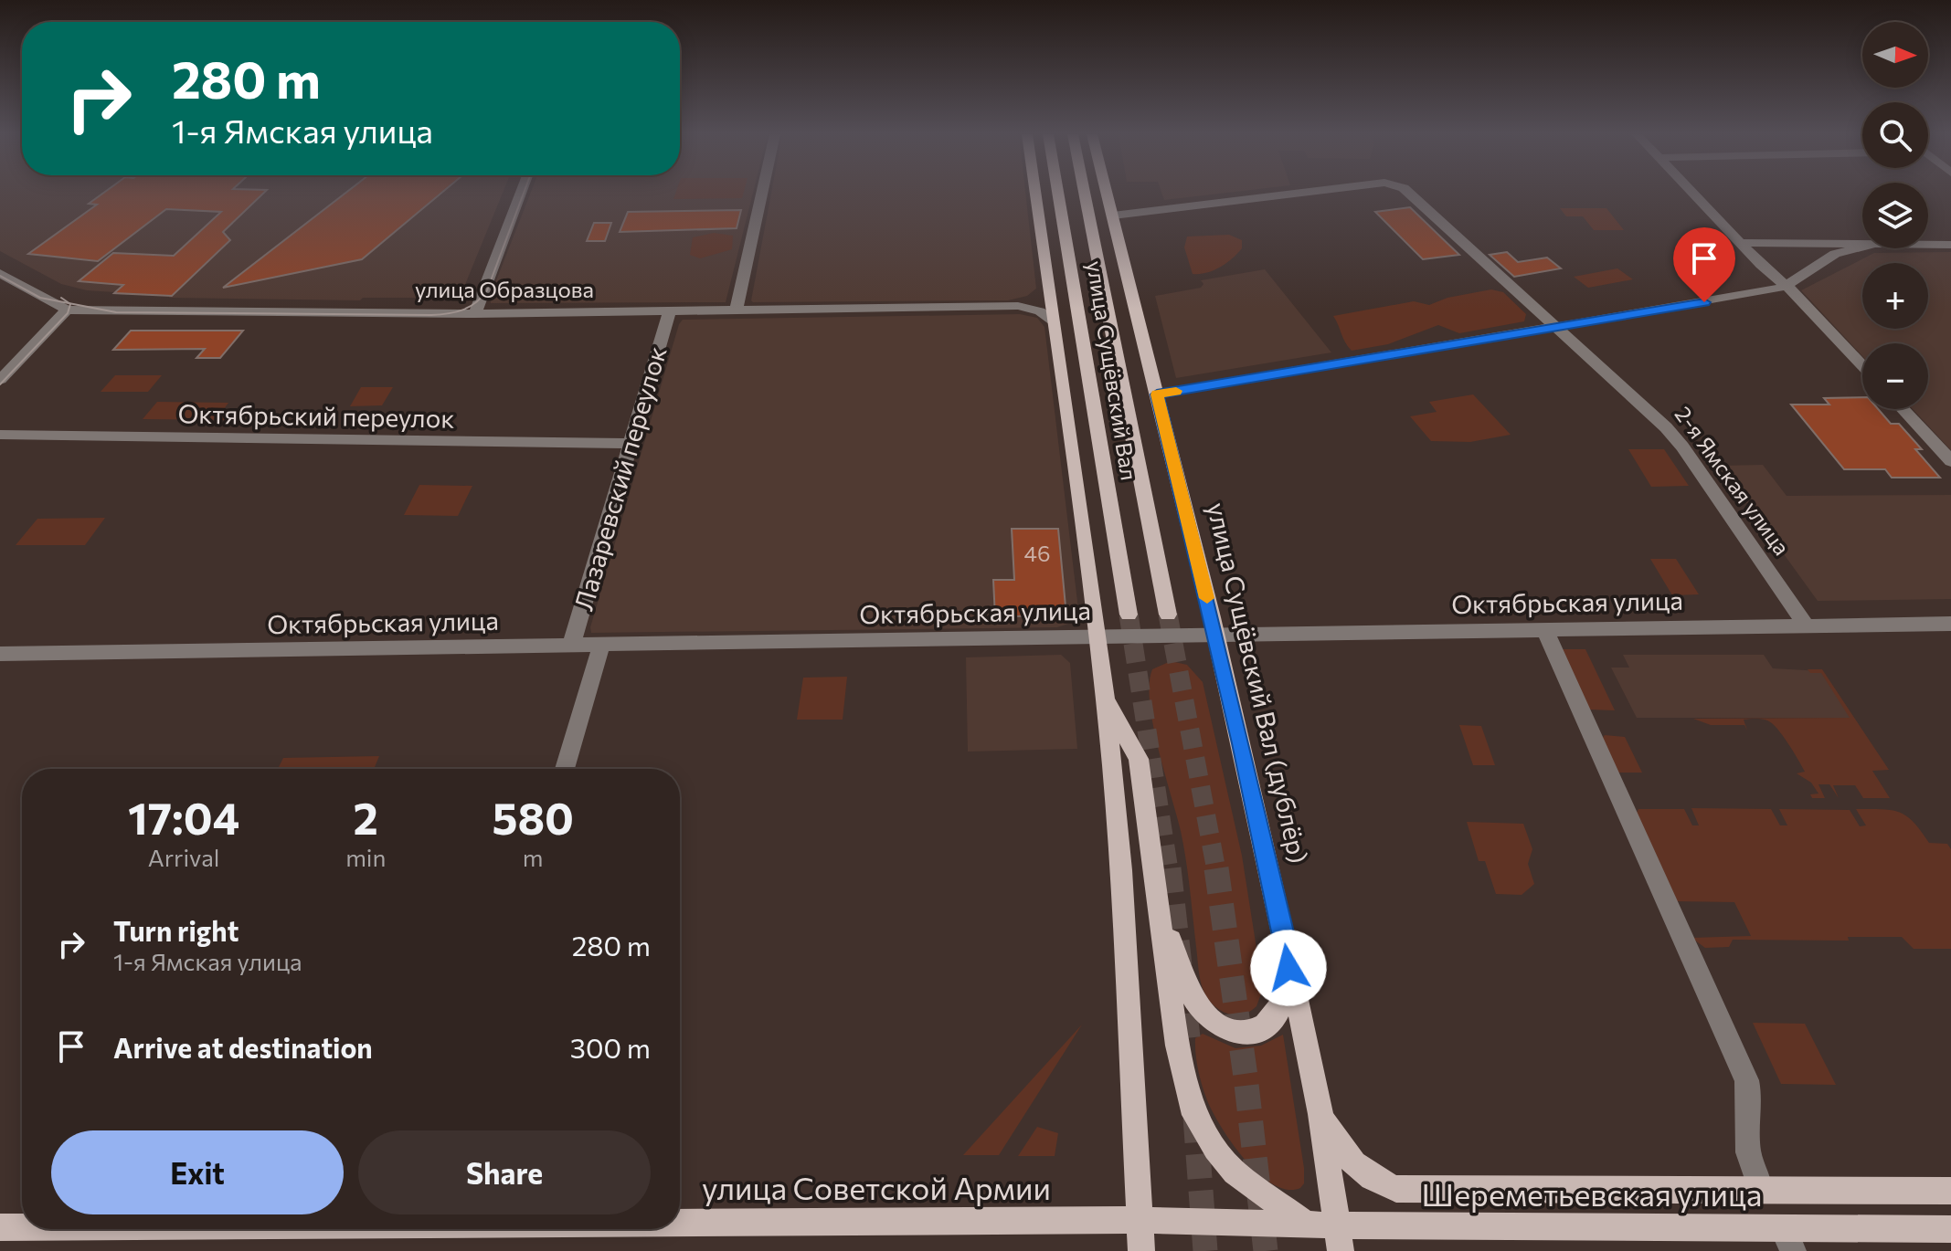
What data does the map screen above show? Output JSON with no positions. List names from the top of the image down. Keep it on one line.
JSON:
{"streets":{"main road":["улица Сущёвский Вал","улица Сущёвский Вал (дублёр)","улица Советской Армии","Шереметьевская улица"],"street":["улица Образцова","Октябрьский переулок","Лазаревский переулок","2-я Ямская улица","Октябрьская улица"]},"crossings":[["улица Образцова","Лазаревский переулок"],["Октябрьский переулок","Лазаревский переулок"],["Лазаревский переулок","Октябрьская улица"],["2-я Ямская улица","Октябрьская улица"],["2-я Ямская улица","улица Сущёвский Вал (дублёр)"],["Октябрьская улица","улица Сущёвский Вал (дублёр)"],["улица Сущёвский Вал (дублёр)","Шереметьевская улица"],["улица Советской Армии","Шереметьевская улица"]],"house_numbers":["46"],"north":"right","page":{"map_buttons":["+","−"],"turn":["280 m","1-я Ямская улица"],"eta":["17:04","Arrival","2","min","580","m"],"list":[{"name":"Turn right","note":"1-я Ямская улица","value":"280 m"},{"name":"Arrive at destination","value":"300 m"}],"buttons":["Exit","Share"]}}
